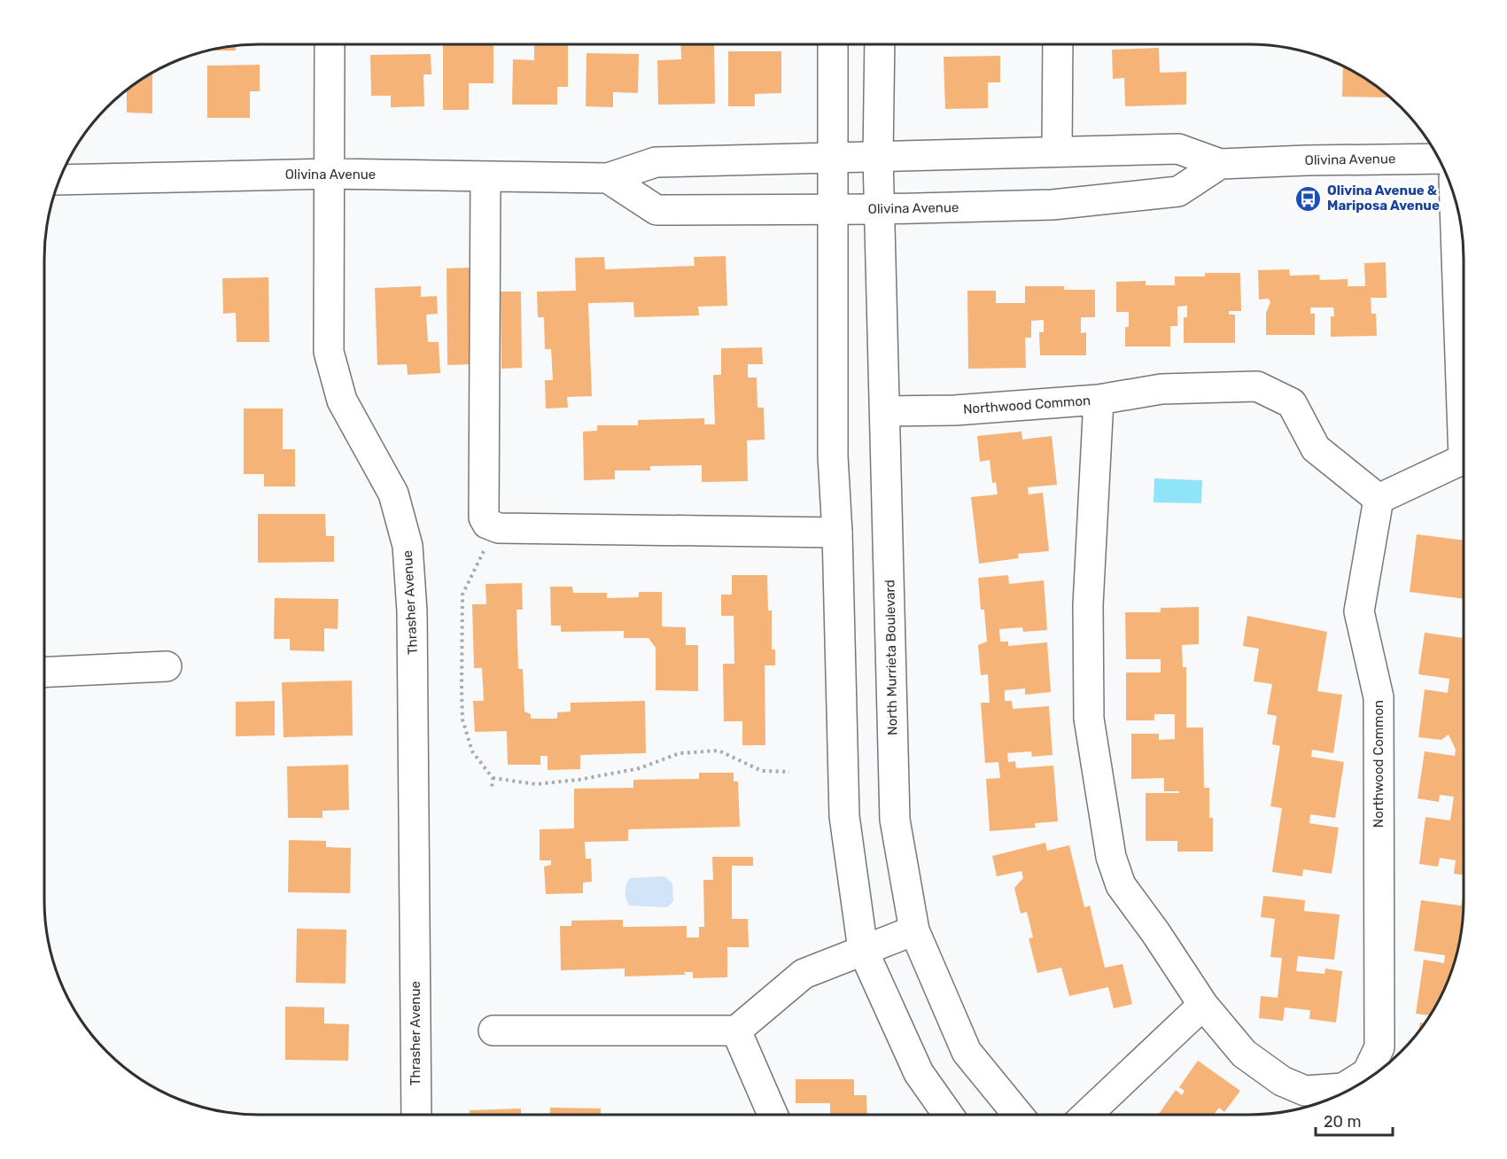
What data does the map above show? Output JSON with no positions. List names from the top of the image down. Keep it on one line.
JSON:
{"streets":{"street":["Olivina Avenue","Northwood Common","Thrasher Avenue","North Murrieta Boulevard"]},"crossings":[["Olivina Avenue","Thrasher Avenue"],["Olivina Avenue","North Murrieta Boulevard"],["Northwood Common","North Murrieta Boulevard"]],"places":{"bus stop":["Olivina Avenue & Mariposa Avenue"]},"scale_bar":"20 m"}
